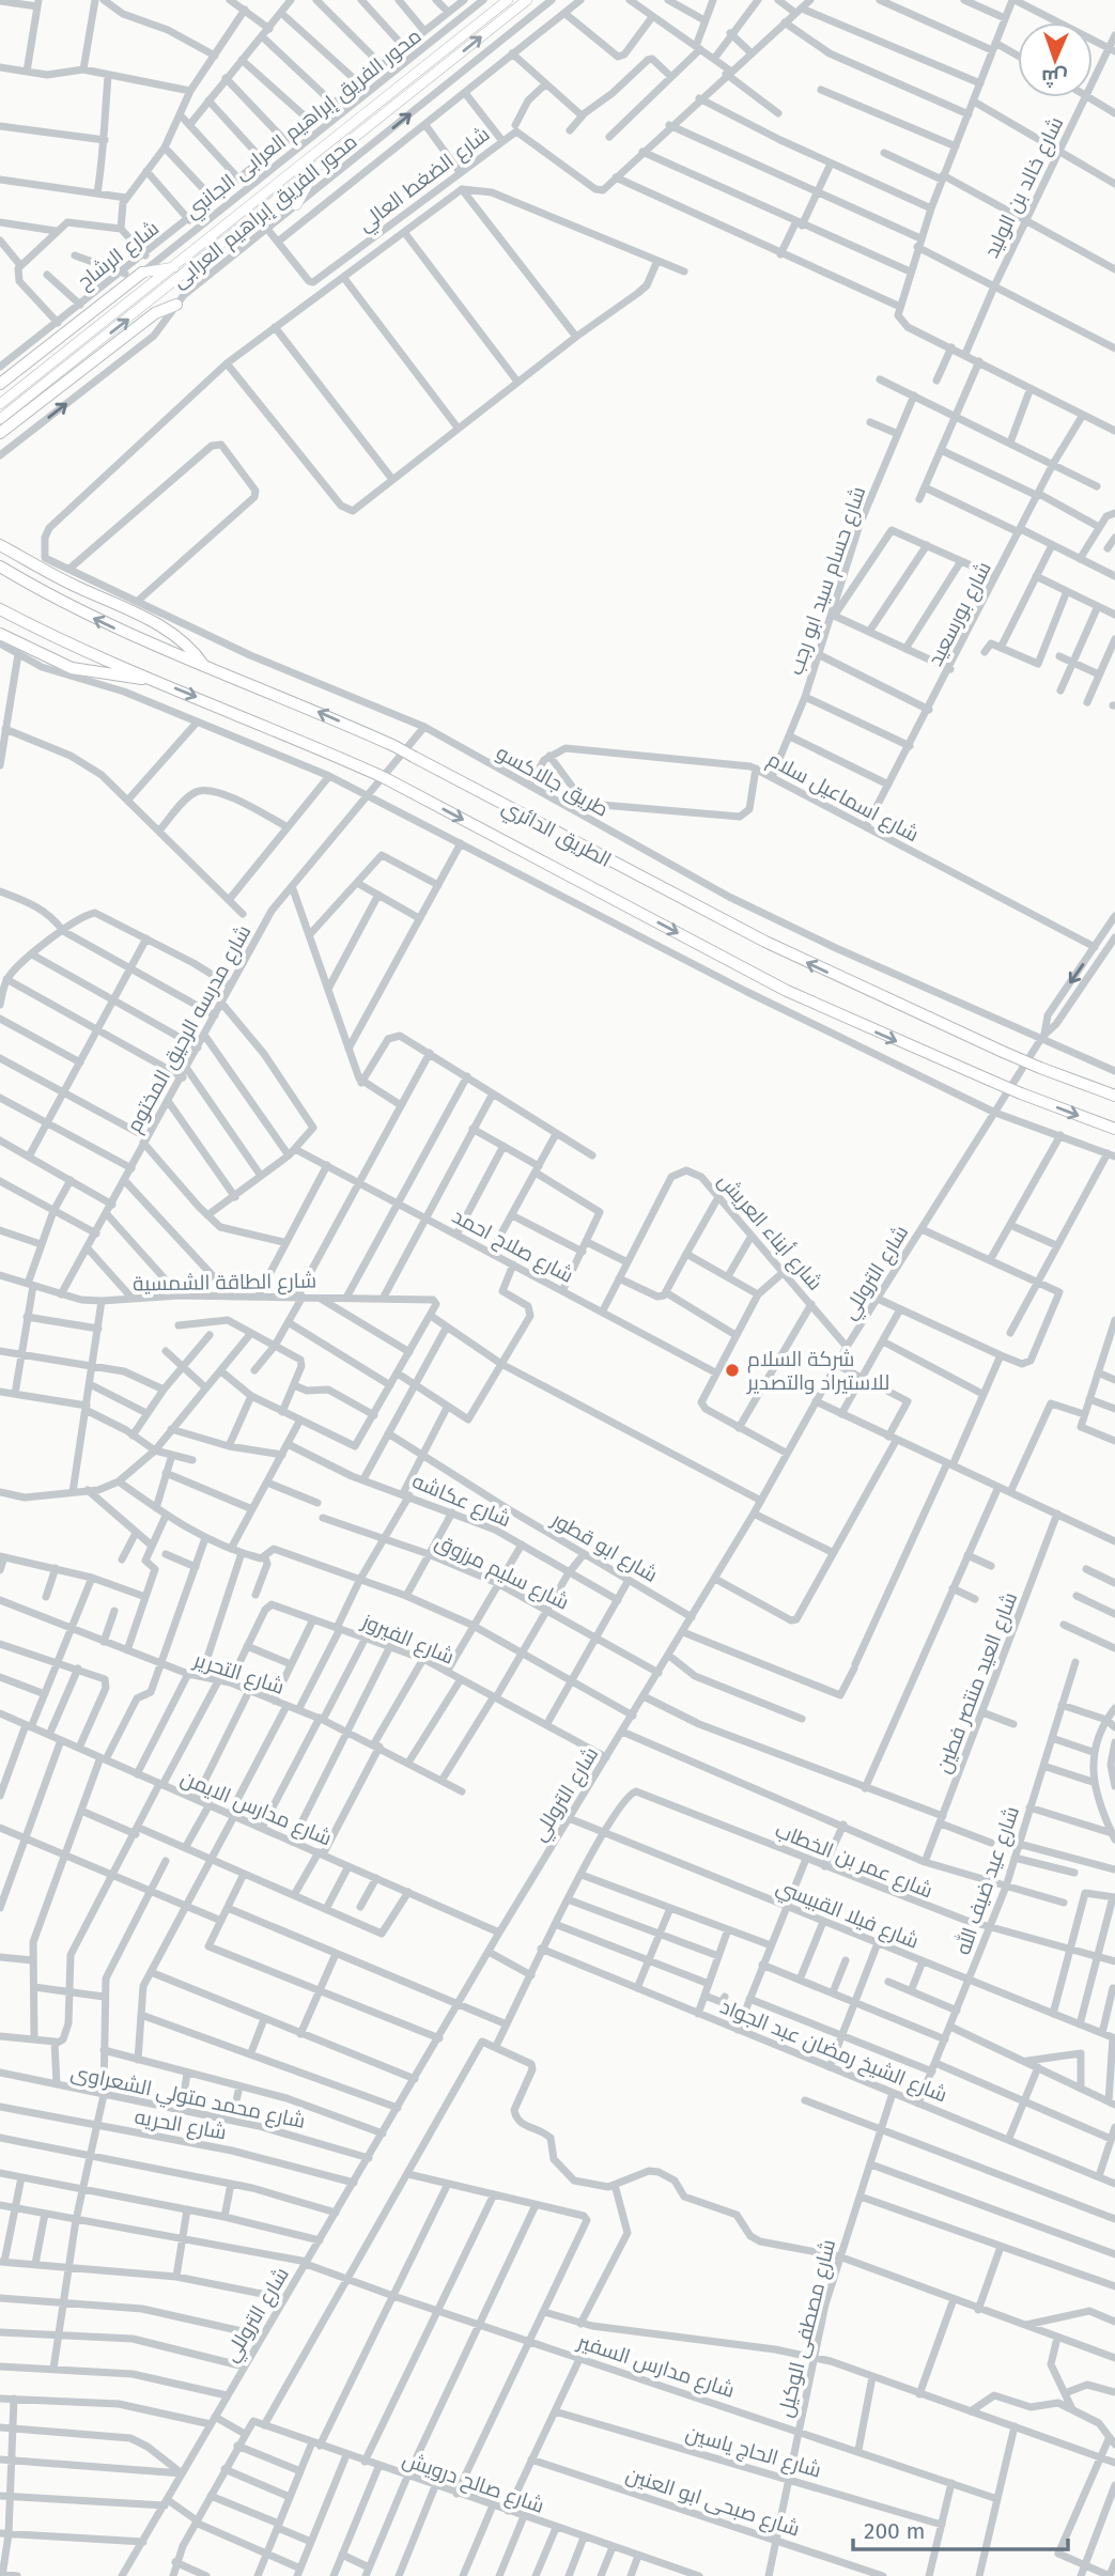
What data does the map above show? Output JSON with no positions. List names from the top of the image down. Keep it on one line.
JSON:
{"streets":{"highway":["الطريق الدائري"],"main road":["محور الفريق إبراهيم العرابى"],"street":["محور الفريق إبراهيم العرابى الجانبي","شارع الضغط العالي","شارع خالد بن الوليد","شارع الرشاح","شارع حسام سيد ابو رجب","شارع بورسعيد","طريق جالاكسو","شارع اسماعيل سلام","شارع مدرسه الرحيق المختوم","شارع أبناء العريش","شارع صلاح احمد","شارع التروللي","شارع الطاقة الشمسية","شارع عكاشه","شارع ابو قطور","شارع سليم مرزوق","شارع الفيروز","شارع التحرير","شارع العيد منتصر فطين","شارع مدارس الايمن","شارع عمر بن الخطاب","شارع عيد ضيف الله","شارع فيلا القبيسي","شارع الشيخ رمضان عبد الجواد","شارع محمد متولي الشعراوى","شارع الحريه","شارع مصطفى الوكيل","شارع مدارس السفير","شارع الحاج ياسين","شارع صالح درويش","شارع صبحى ابو العنين"]},"crossings":[["شارع حسام سيد ابو رجب","شارع اسماعيل سلام"],["شارع بورسعيد","شارع اسماعيل سلام"],["طريق جالاكسو","شارع مدرسه الرحيق المختوم"],["طريق جالاكسو","شارع التروللي"],["شارع اسماعيل سلام","شارع التروللي"],["شارع مدرسه الرحيق المختوم","شارع الطاقة الشمسية"],["شارع أبناء العريش","شارع صلاح احمد"],["شارع أبناء العريش","شارع التروللي"],["شارع التروللي","شارع ابو قطور"],["شارع التروللي","شارع سليم مرزوق"],["شارع التروللي","شارع الفيروز"],["شارع التروللي","شارع مدارس الايمن"],["شارع التروللي","شارع فيلا القبيسي"],["شارع التروللي","شارع محمد متولي الشعراوى"],["شارع التروللي","شارع الحريه"],["شارع التروللي","شارع مدارس السفير"],["شارع الفيروز","شارع التحرير"],["شارع عمر بن الخطاب","شارع عيد ضيف الله"],["شارع عمر بن الخطاب","شارع فيلا القبيسي"],["شارع عمر بن الخطاب","شارع الشيخ رمضان عبد الجواد"],["شارع عيد ضيف الله","شارع فيلا القبيسي"],["شارع عيد ضيف الله","شارع الشيخ رمضان عبد الجواد"],["شارع الشيخ رمضان عبد الجواد","شارع مصطفى الوكيل"],["شارع مصطفى الوكيل","شارع مدارس السفير"],["شارع مصطفى الوكيل","شارع الحاج ياسين"],["شارع مصطفى الوكيل","شارع صبحى ابو العنين"]],"places":["شركة السلام للاستيراد والتصدير"],"scale_bar":"200 m","north":"bottom"}
